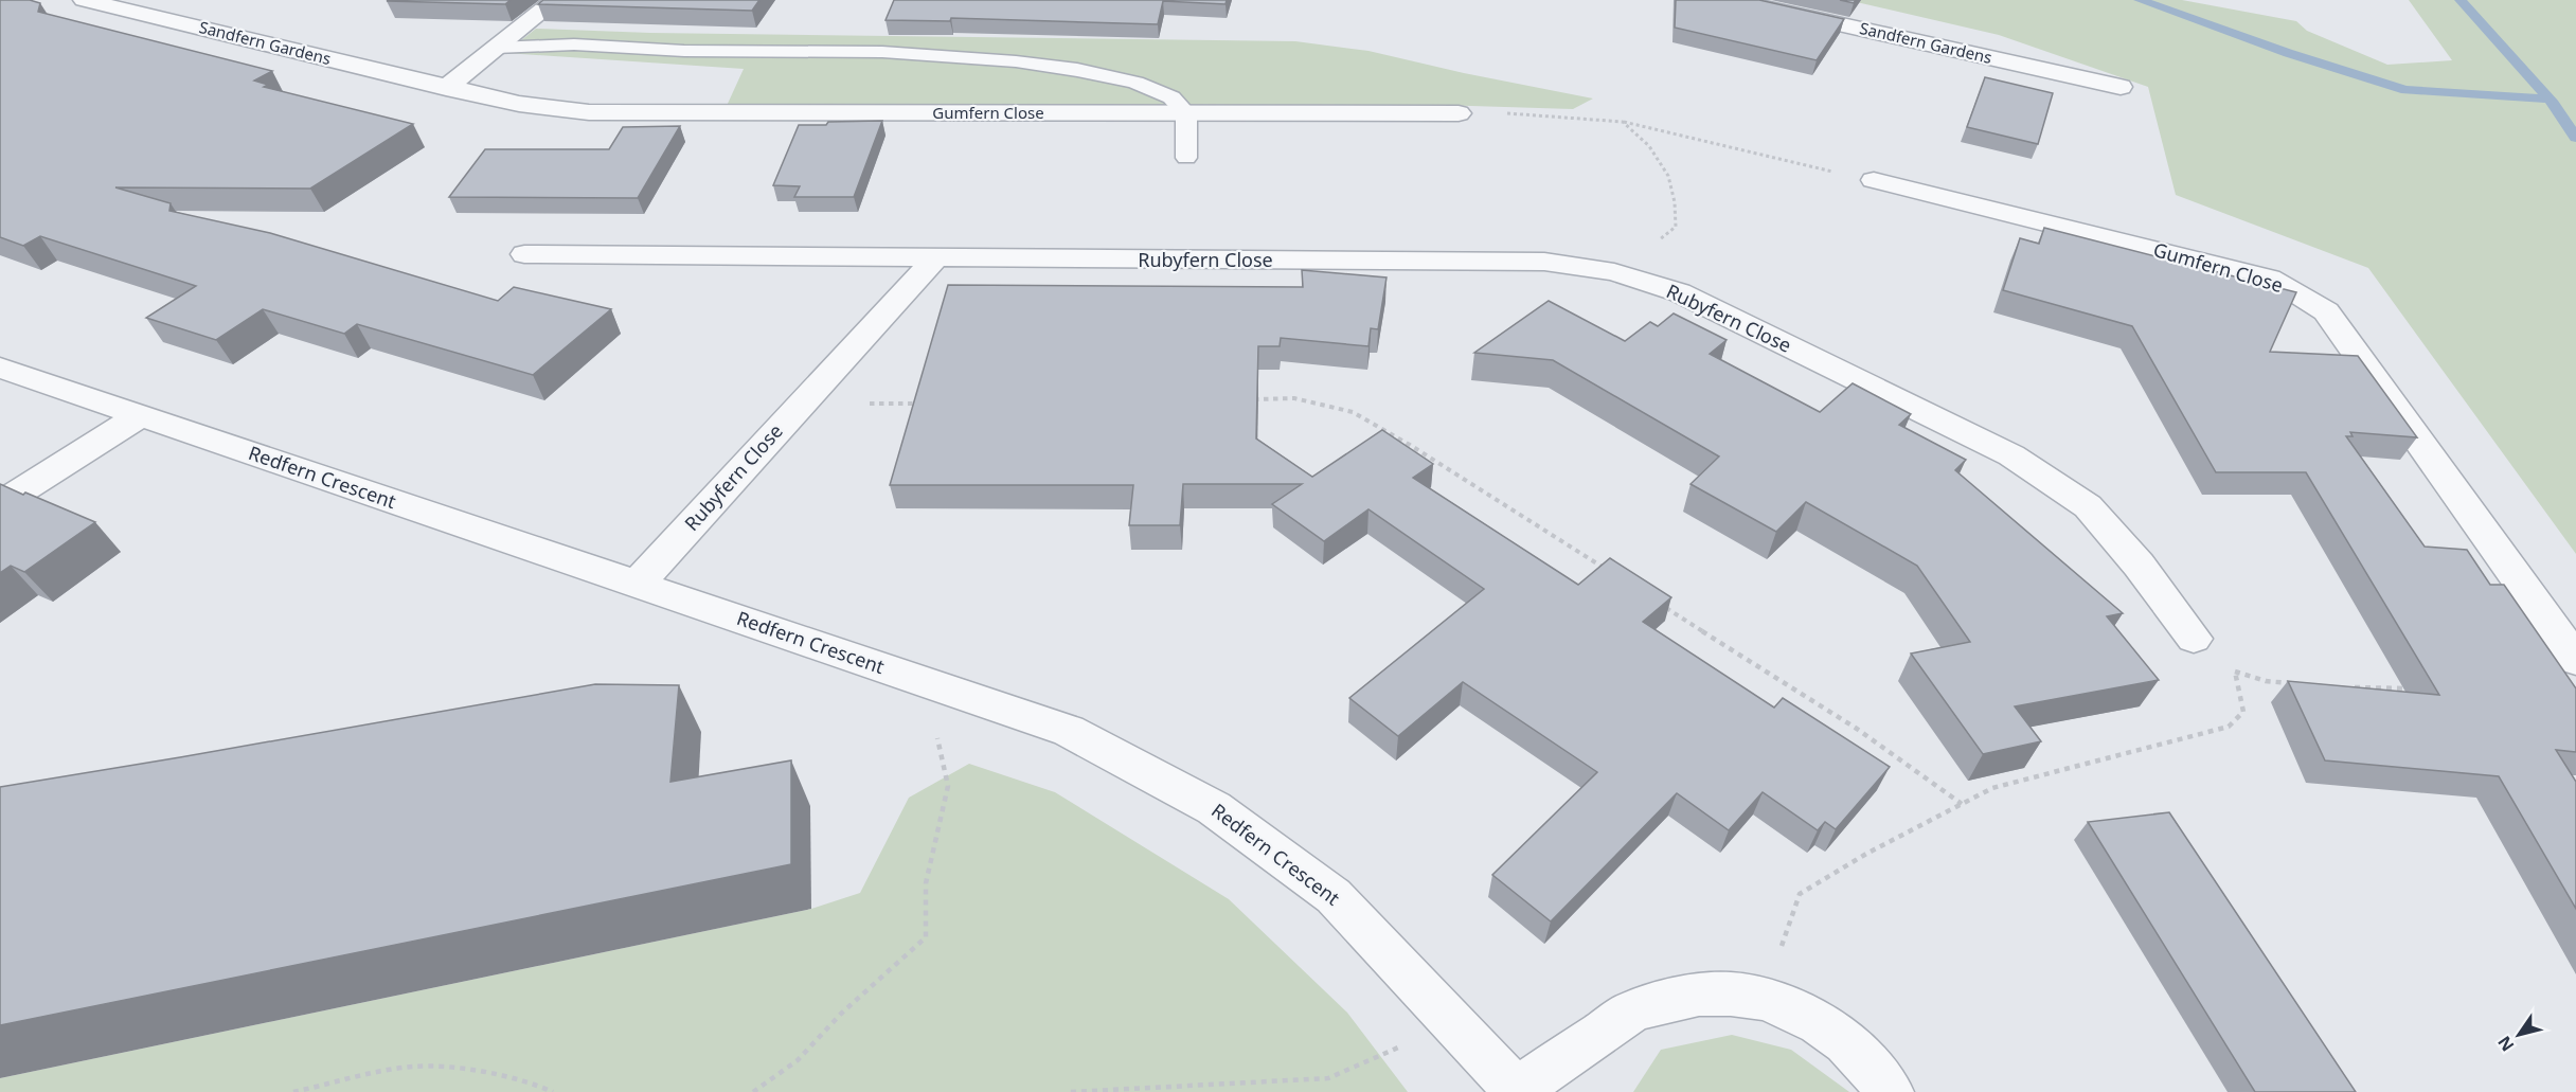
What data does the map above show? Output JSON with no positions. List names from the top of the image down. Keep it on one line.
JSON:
{"streets":{"street":["Sandfern Gardens","Gumfern Close","Rubyfern Close","Redfern Crescent"]},"crossings":[["Sandfern Gardens","Gumfern Close"],["Rubyfern Close","Redfern Crescent"]],"north":"bottom left"}
